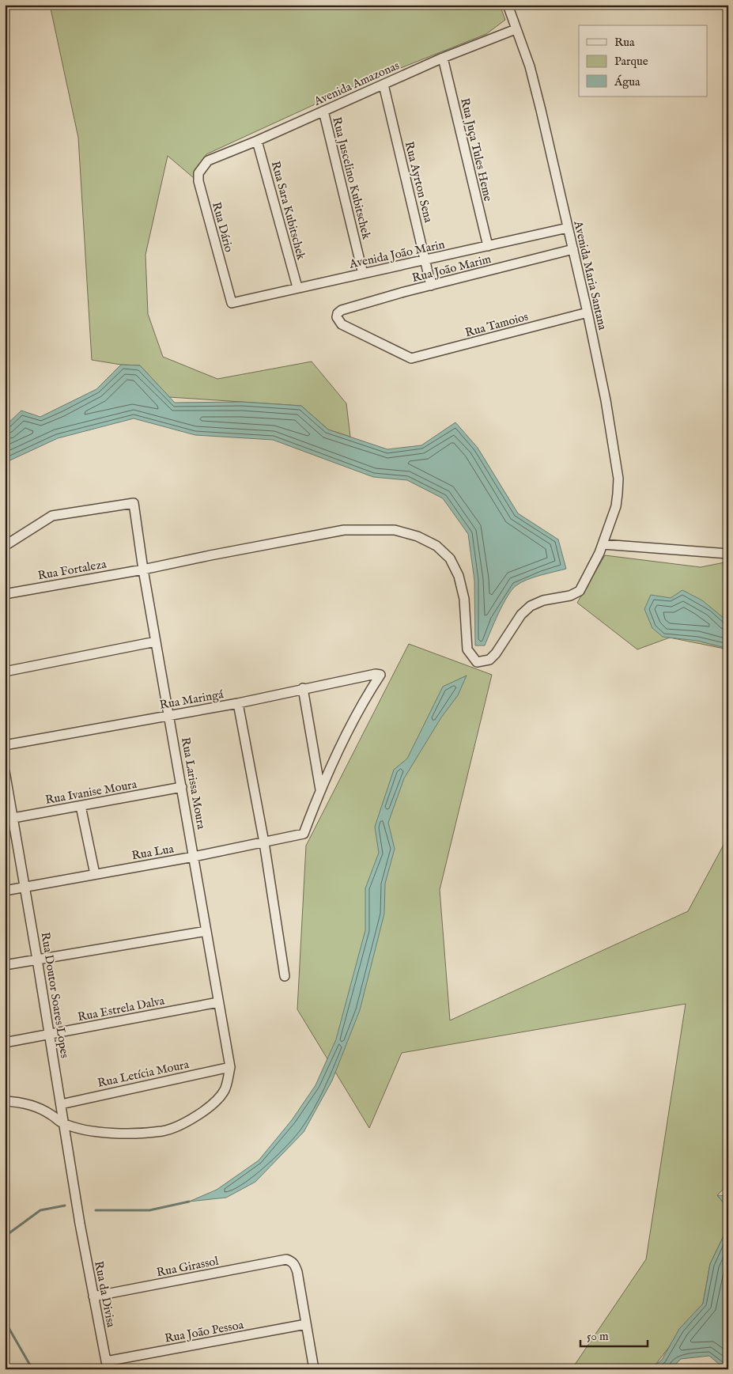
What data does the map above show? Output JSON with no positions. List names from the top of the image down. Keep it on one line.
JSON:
{"streets":{"street":["Avenida Amazonas","Rua Juça Tules Heme","Rua Juscelino Kubitschek","Rua Ayrton Sena","Rua Sara Kubitschek","Rua Dário","Avenida João Marin","Rua João Marim","Avenida Maria Santana","Rua Tamoios","Rua Fortaleza","Rua Maringá","Rua Larissa Moura","Rua Ivanise Moura","Rua Lua","Rua Doutor Soares Lopes","Rua Estrela Dalva","Rua Letícia Moura","Rua Girassol","Rua da Divisa","Rua João Pessoa"]},"crossings":[["Avenida Amazonas","Rua Juça Tules Heme"],["Avenida Amazonas","Rua Juscelino Kubitschek"],["Avenida Amazonas","Rua Ayrton Sena"],["Avenida Amazonas","Rua Sara Kubitschek"],["Avenida Amazonas","Rua Dário"],["Avenida Amazonas","Avenida Maria Santana"],["Rua Juça Tules Heme","Avenida João Marin"],["Rua Juscelino Kubitschek","Avenida João Marin"],["Rua Ayrton Sena","Avenida João Marin"],["Rua Ayrton Sena","Rua João Marim"],["Rua Sara Kubitschek","Avenida João Marin"],["Rua Dário","Avenida João Marin"],["Avenida João Marin","Avenida Maria Santana"],["Rua João Marim","Avenida Maria Santana"],["Rua João Marim","Rua Tamoios"],["Avenida Maria Santana","Rua Tamoios"],["Avenida Maria Santana","Rua Fortaleza"],["Avenida Maria Santana","Rua Larissa Moura"],["Rua Fortaleza","Rua Larissa Moura"],["Rua Maringá","Rua Larissa Moura"],["Rua Maringá","Rua Lua"],["Rua Larissa Moura","Rua Ivanise Moura"],["Rua Larissa Moura","Rua Lua"],["Rua Larissa Moura","Rua Estrela Dalva"],["Rua Larissa Moura","Rua Letícia Moura"],["Rua Ivanise Moura","Rua Doutor Soares Lopes"],["Rua Lua","Rua Doutor Soares Lopes"],["Rua Doutor Soares Lopes","Rua Estrela Dalva"],["Rua Doutor Soares Lopes","Rua Letícia Moura"],["Rua Doutor Soares Lopes","Rua da Divisa"],["Rua Girassol","Rua da Divisa"],["Rua Girassol","Rua João Pessoa"],["Rua da Divisa","Rua João Pessoa"]],"legend":["Rua","Parque","Água"],"scale_bar":"50 m"}
